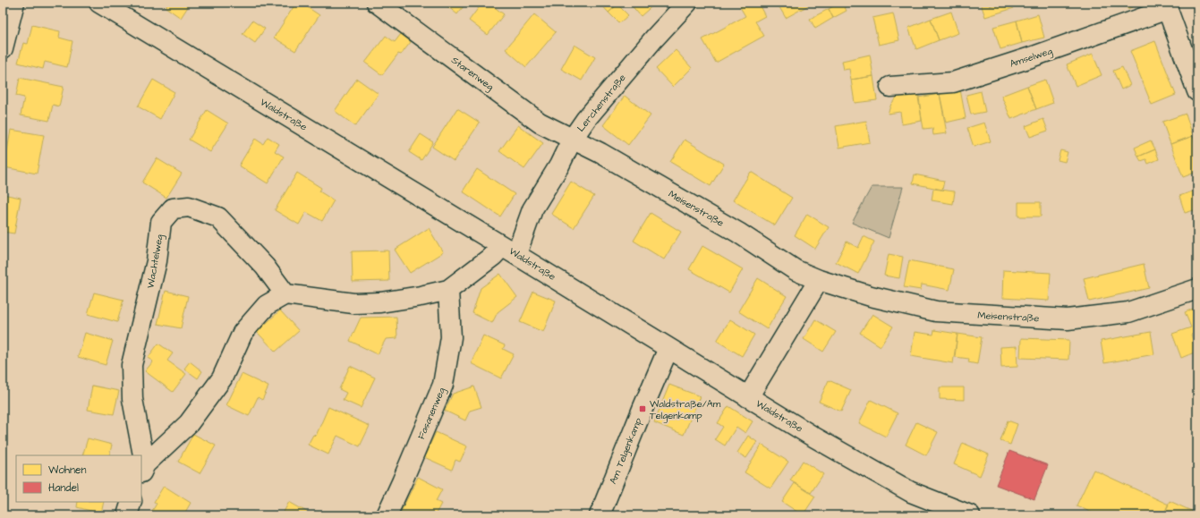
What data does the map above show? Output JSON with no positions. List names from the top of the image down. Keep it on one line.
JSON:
{"streets":{"street":["Amselweg","Starenweg","Lerchenstraße","Waldstraße","Meisenstraße","Wachtelweg","Fasanenweg","Am Telgenkamp"]},"crossings":[["Starenweg","Lerchenstraße"],["Starenweg","Meisenstraße"],["Lerchenstraße","Waldstraße"],["Lerchenstraße","Meisenstraße"],["Waldstraße","Am Telgenkamp"]],"places":{"transit":["Waldstraße/Am Telgenkamp"]},"legend":["Wohnen","Handel"]}
